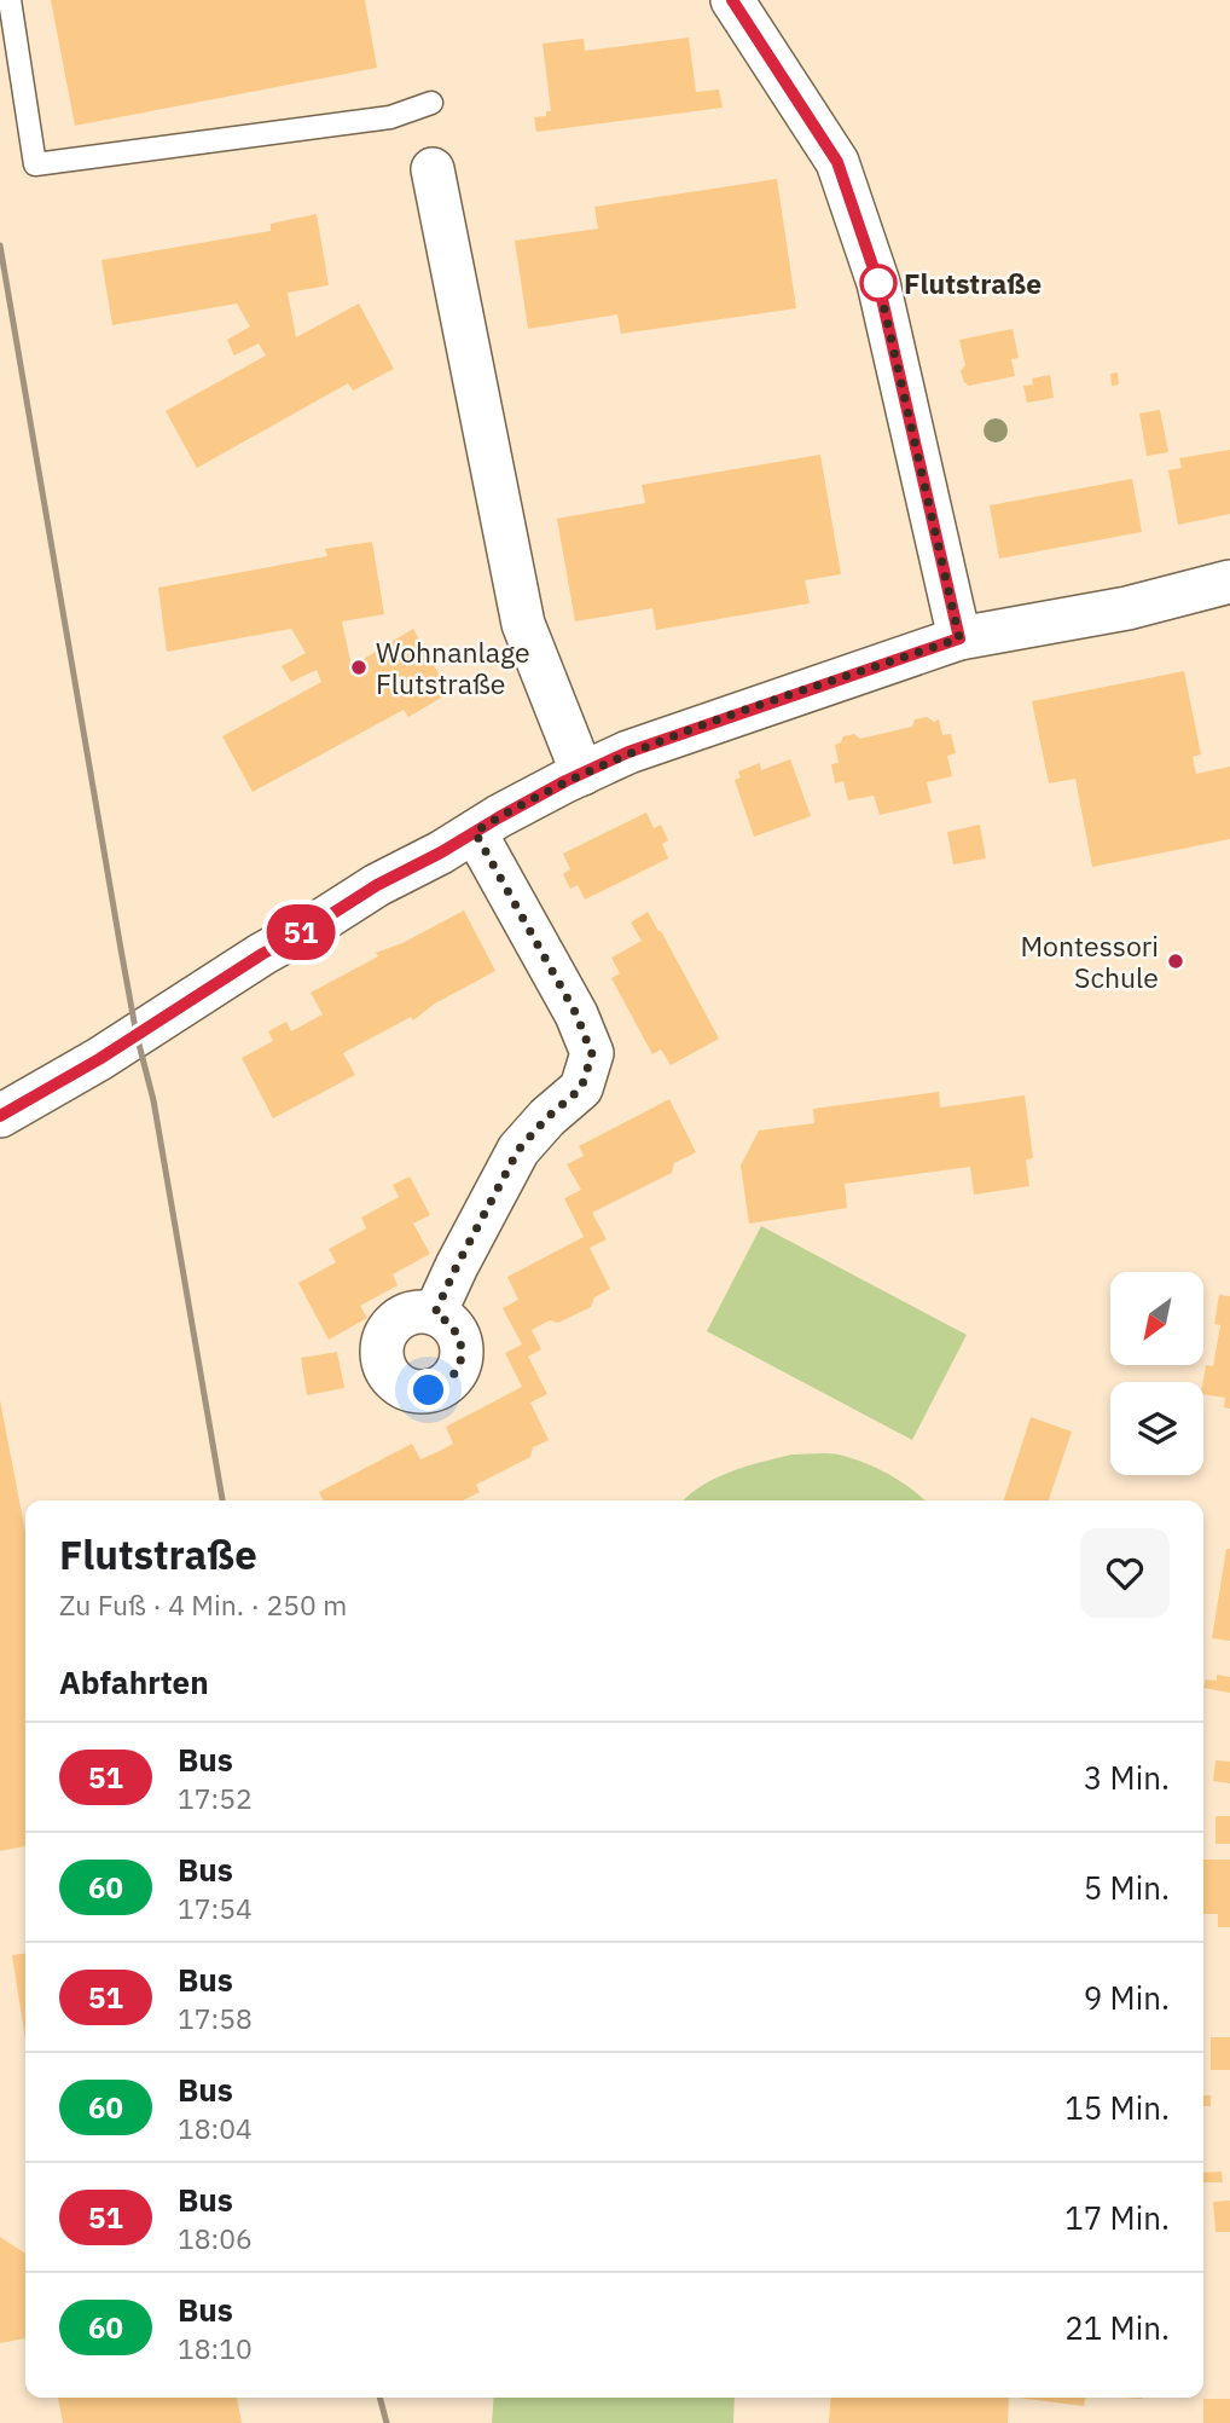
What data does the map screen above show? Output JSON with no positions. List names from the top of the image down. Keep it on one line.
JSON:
{"places":["Flutstraße","Wohnanlage Flutstraße","Montessori Schule"],"lines":["bus line 51"],"north":"bottom left","page":{"on_map":"51","heading":[["Flutstraße","Zu Fuß · 4 Min. · 250 m"],"Abfahrten"],"list":[{"mark":"51","name":"Bus","note":"17:52","value":"3 Min."},{"mark":"60","name":"Bus","note":"17:54","value":"5 Min."},{"mark":"51","name":"Bus","note":"17:58","value":"9 Min."},{"mark":"60","name":"Bus","note":"18:04","value":"15 Min."},{"mark":"51","name":"Bus","note":"18:06","value":"17 Min."},{"mark":"60","name":"Bus","note":"18:10","value":"21 Min."}]}}
